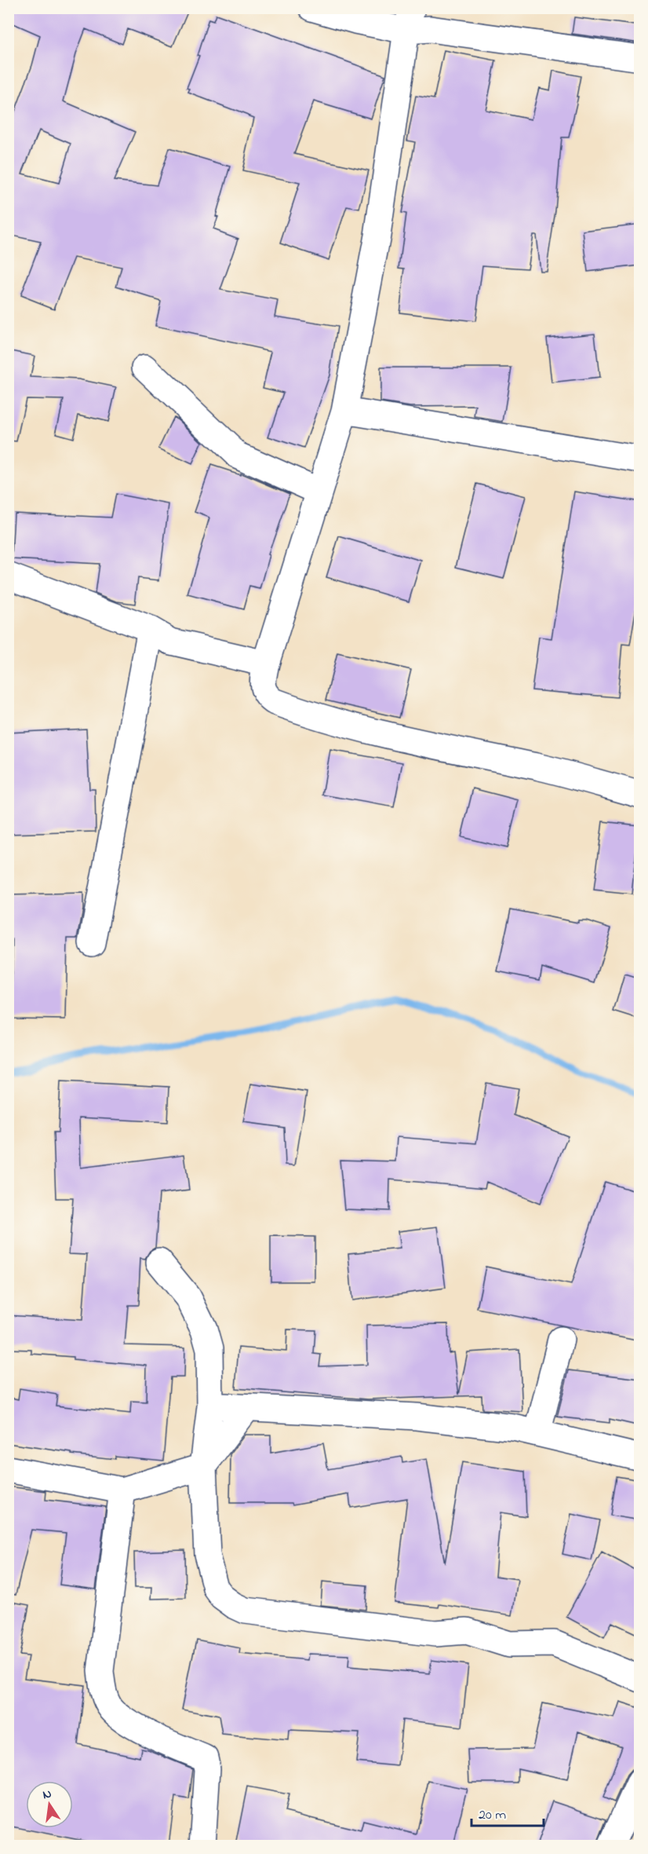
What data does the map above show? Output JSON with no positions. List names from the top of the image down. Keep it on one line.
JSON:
{"scale_bar":"20 m","north":"top"}
